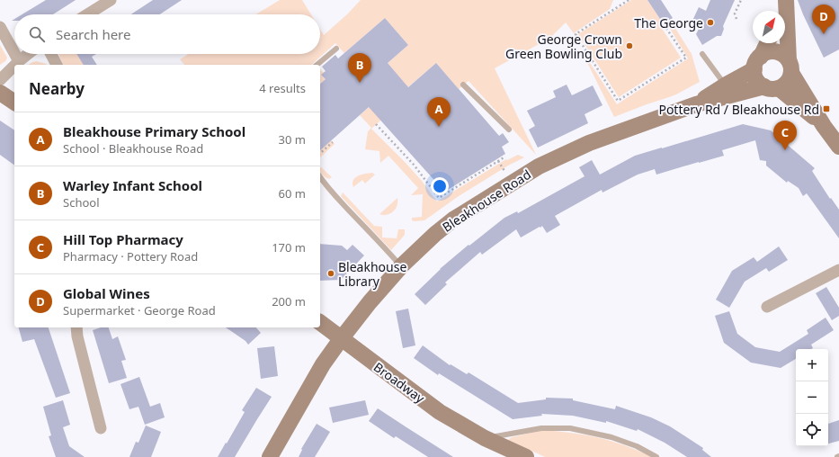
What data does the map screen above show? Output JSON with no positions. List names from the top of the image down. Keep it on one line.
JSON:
{"streets":{"street":["Bleakhouse Road","Broadway"]},"crossings":[["Bleakhouse Road","Broadway"]],"places":{"other":["The George","George Crown Green Bowling Club","Bleakhouse Library"],"transit":["Pottery Rd / Bleakhouse Rd"]},"north":"top right","page":{"pins":["D","B","A","C"],"search":"Search here","heading":["Nearby","4 results"],"list":[{"mark":"A","name":"Bleakhouse Primary School","note":"School · Bleakhouse Road","value":"30 m"},{"mark":"B","name":"Warley Infant School","note":"School","value":"60 m"},{"mark":"C","name":"Hill Top Pharmacy","note":"Pharmacy · Pottery Road","value":"170 m"},{"mark":"D","name":"Global Wines","note":"Supermarket · George Road","value":"200 m"}],"map_buttons":["+","−"]}}
